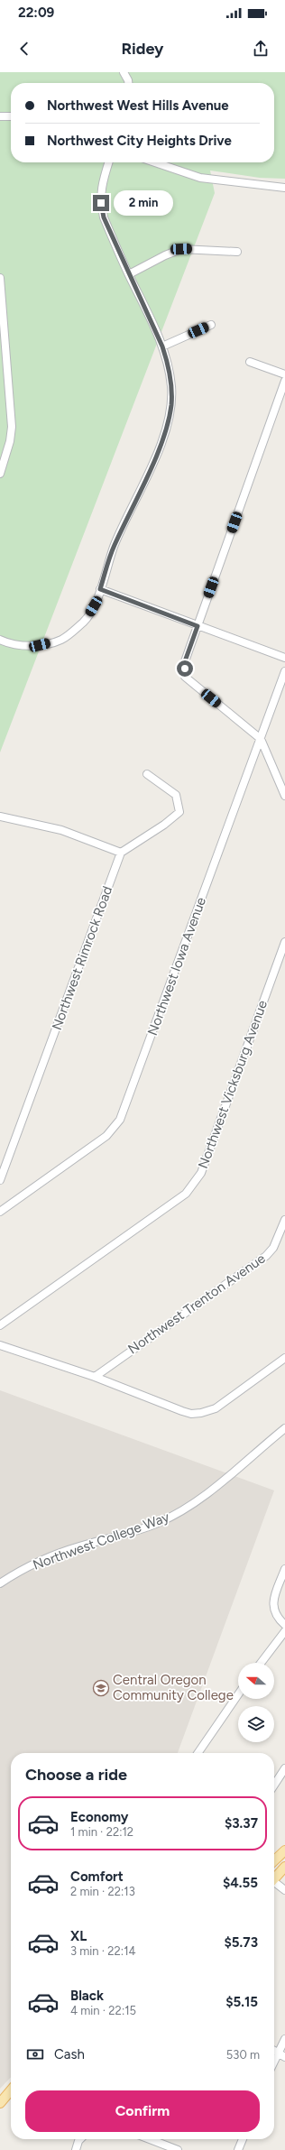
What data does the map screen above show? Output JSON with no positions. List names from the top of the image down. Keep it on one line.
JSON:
{"streets":{"street":["Northwest Rimrock Road","Northwest Iowa Avenue","Northwest Vicksburg Avenue","Northwest Trenton Avenue","Northwest College Way"]},"places":{"school or university":["Central Oregon Community College"]},"north":"left","page":{"status":"22:09","header":"Ridey","banner":["Northwest West Hills Avenue","Northwest City Heights Drive"],"bubble":"2 min","heading":"Choose a ride","list":[{"name":"Economy","note":"1 min · 22:12","value":"$3.37"},{"name":"Comfort","note":"2 min · 22:13","value":"$4.55"},{"name":"XL","note":"3 min · 22:14","value":"$5.73"},{"name":"Black","note":"4 min · 22:15","value":"$5.15"}],"pay":["Cash","530 m"],"buttons":"Confirm"}}
